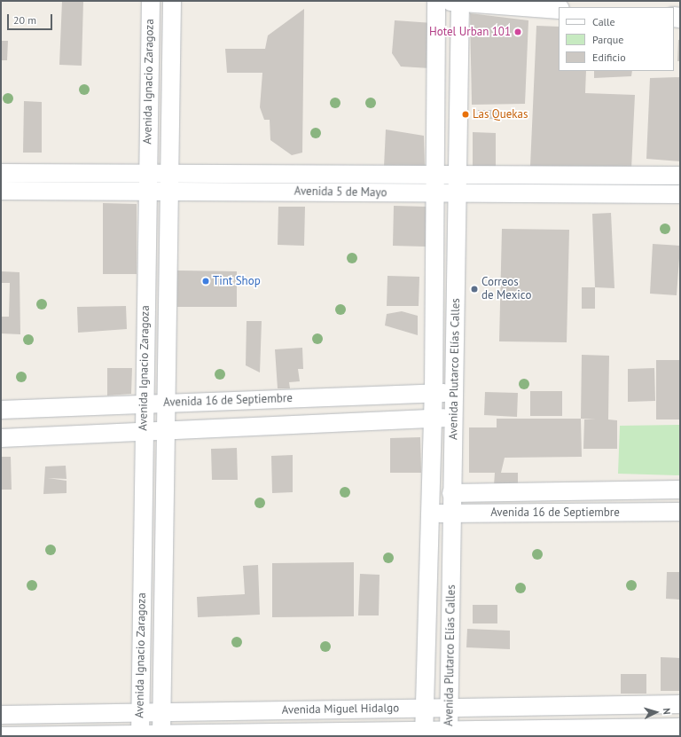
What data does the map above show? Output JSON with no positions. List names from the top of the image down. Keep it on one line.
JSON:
{"streets":{"street":["Avenida Ignacio Zaragoza","Avenida 5 de Mayo","Avenida Plutarco Elías Calles","Avenida 16 de Septiembre","Avenida Miguel Hidalgo"]},"crossings":[["Avenida Ignacio Zaragoza","Avenida 5 de Mayo"],["Avenida Ignacio Zaragoza","Avenida 16 de Septiembre"],["Avenida Ignacio Zaragoza","Avenida Miguel Hidalgo"],["Avenida 5 de Mayo","Avenida Plutarco Elías Calles"],["Avenida Plutarco Elías Calles","Avenida 16 de Septiembre"],["Avenida Plutarco Elías Calles","Avenida Miguel Hidalgo"]],"places":["Hotel Urban 101","Las Quekas","Tint Shop","Correos de Mexico"],"legend":["Calle","Parque","Edificio"],"scale_bar":"20 m","north":"right"}
